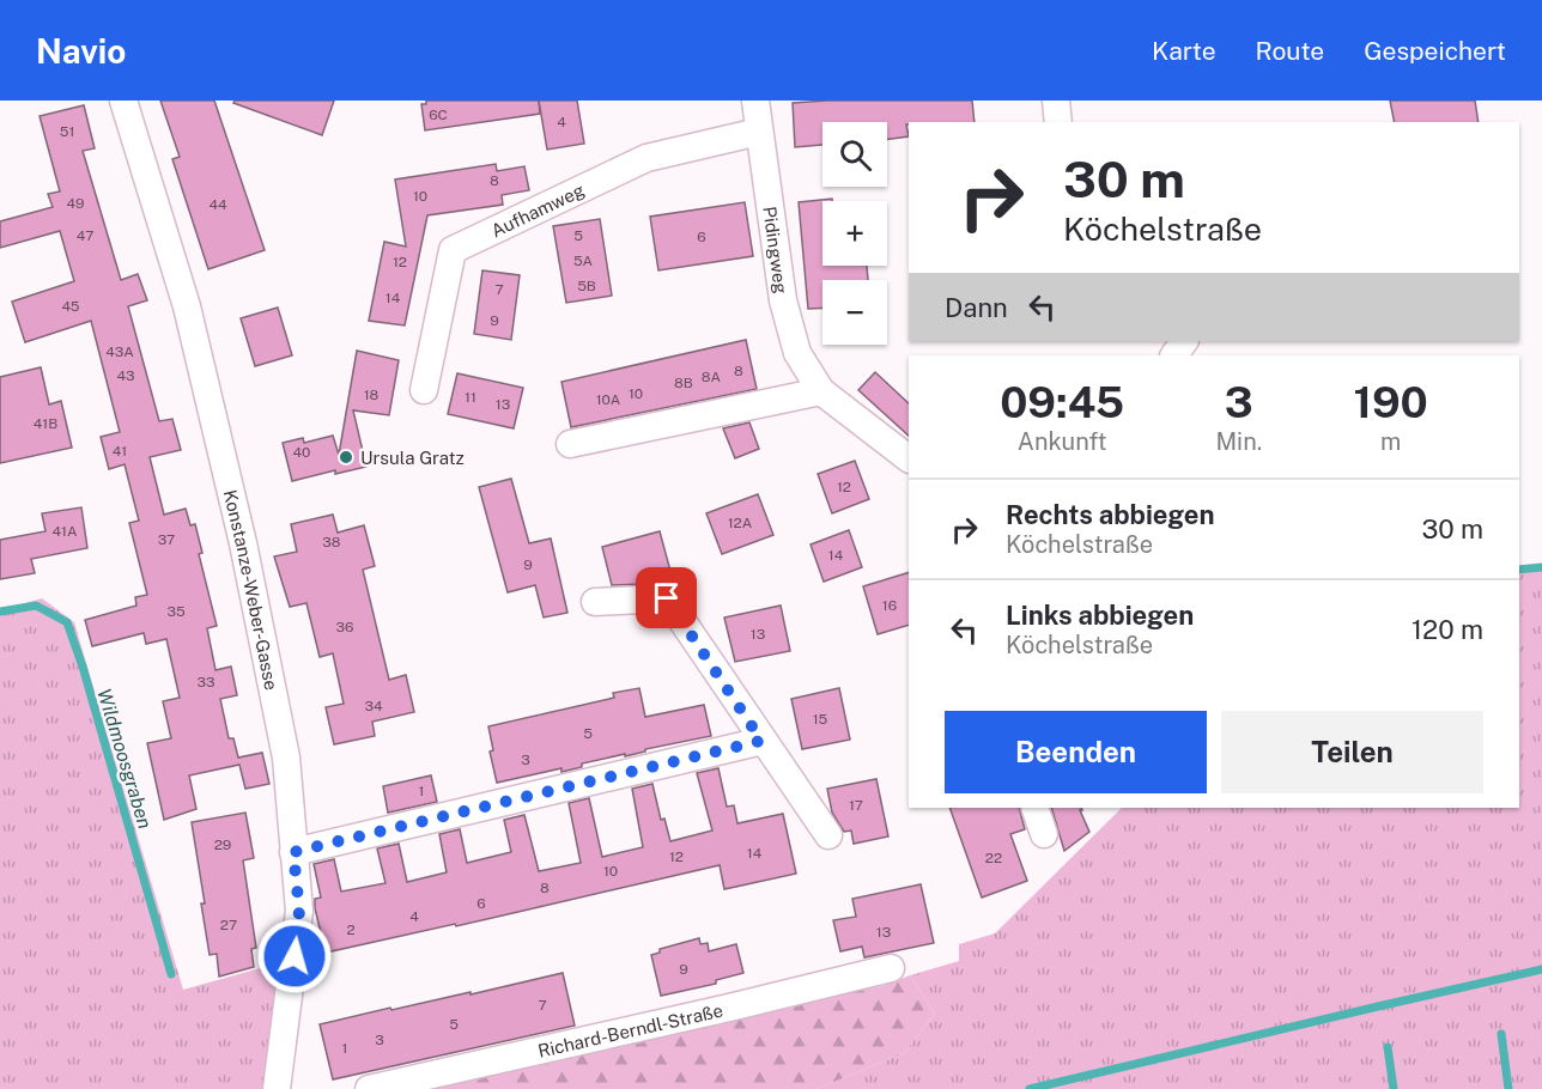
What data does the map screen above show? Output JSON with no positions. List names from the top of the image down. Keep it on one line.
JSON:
{"streets":{"street":["Aufhamweg","Pidingweg","Konstanze-Weber-Gasse","Richard-Berndl-Straße"]},"crossings":[["Aufhamweg","Pidingweg"]],"water":["Wildmoosgraben"],"places":["Ursula Gratz"],"house_numbers":["6C","4","51","8","10","49","44","47","5","6","5A","12","5B","7","14","45","9","43A","8","43","8A","8B","10","18","11","10A","13","41B","41","40","12","12A","41A","37","38","14","9","16","35","36","13","33","34","15","5","3","1","17","29","14","12","22","10","8","6","4","27","2","13","9","7","5","3","1"],"page":{"header":"Navio","nav":["Karte","Route","Gespeichert"],"map_buttons":["+","−"],"turn":["30 m","Köchelstraße"],"then":"Dann","eta":["09:45","Ankunft","3","Min.","190","m"],"list":[{"name":"Rechts abbiegen","note":"Köchelstraße","value":"30 m"},{"name":"Links abbiegen","note":"Köchelstraße","value":"120 m"}],"buttons":["Beenden","Teilen"]}}
